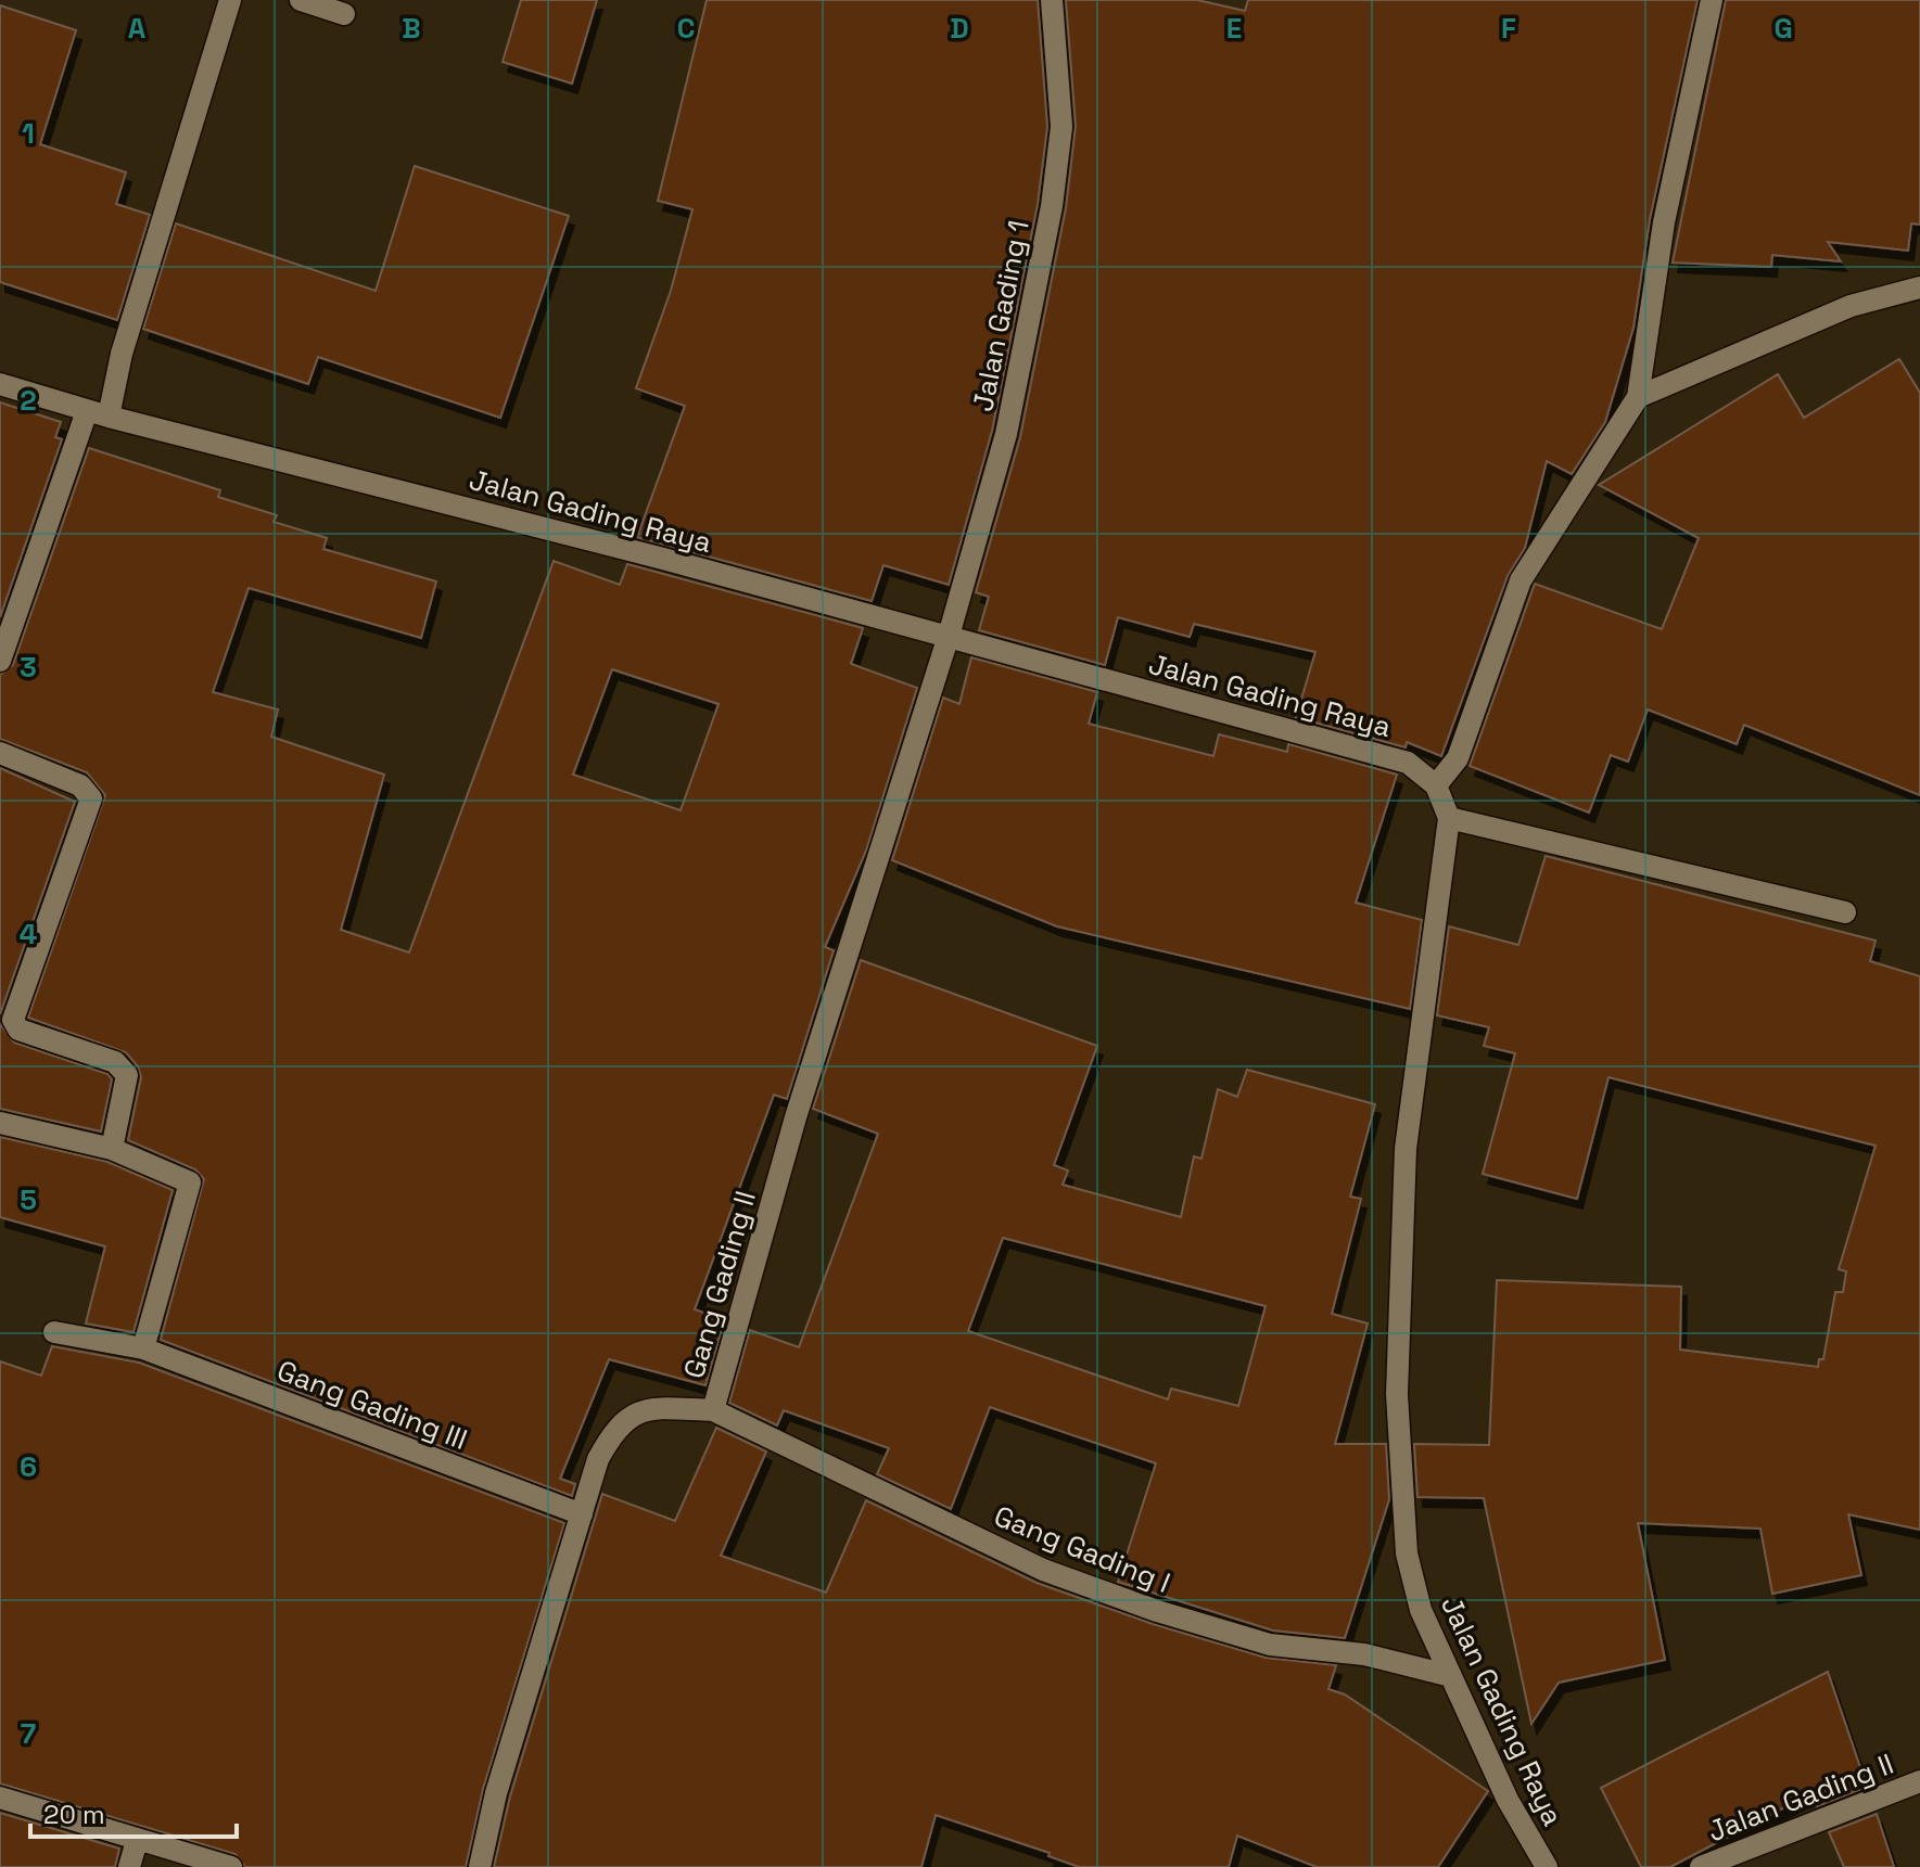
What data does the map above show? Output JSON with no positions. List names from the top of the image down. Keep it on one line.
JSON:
{"streets":{"street":["Jalan Gading 1","Jalan Gading Raya","Gang Gading II","Gang Gading III","Gang Gading I","Jalan Gading II"]},"crossings":[["Jalan Gading 1","Jalan Gading Raya"],["Jalan Gading 1","Gang Gading II"],["Jalan Gading Raya","Gang Gading II"],["Jalan Gading Raya","Gang Gading I"],["Gang Gading II","Gang Gading III"],["Gang Gading II","Gang Gading I"]],"scale_bar":"20 m","grid":{"columns":["A","B","C","D","E","F","G"],"rows":["1","2","3","4","5","6","7"]}}
